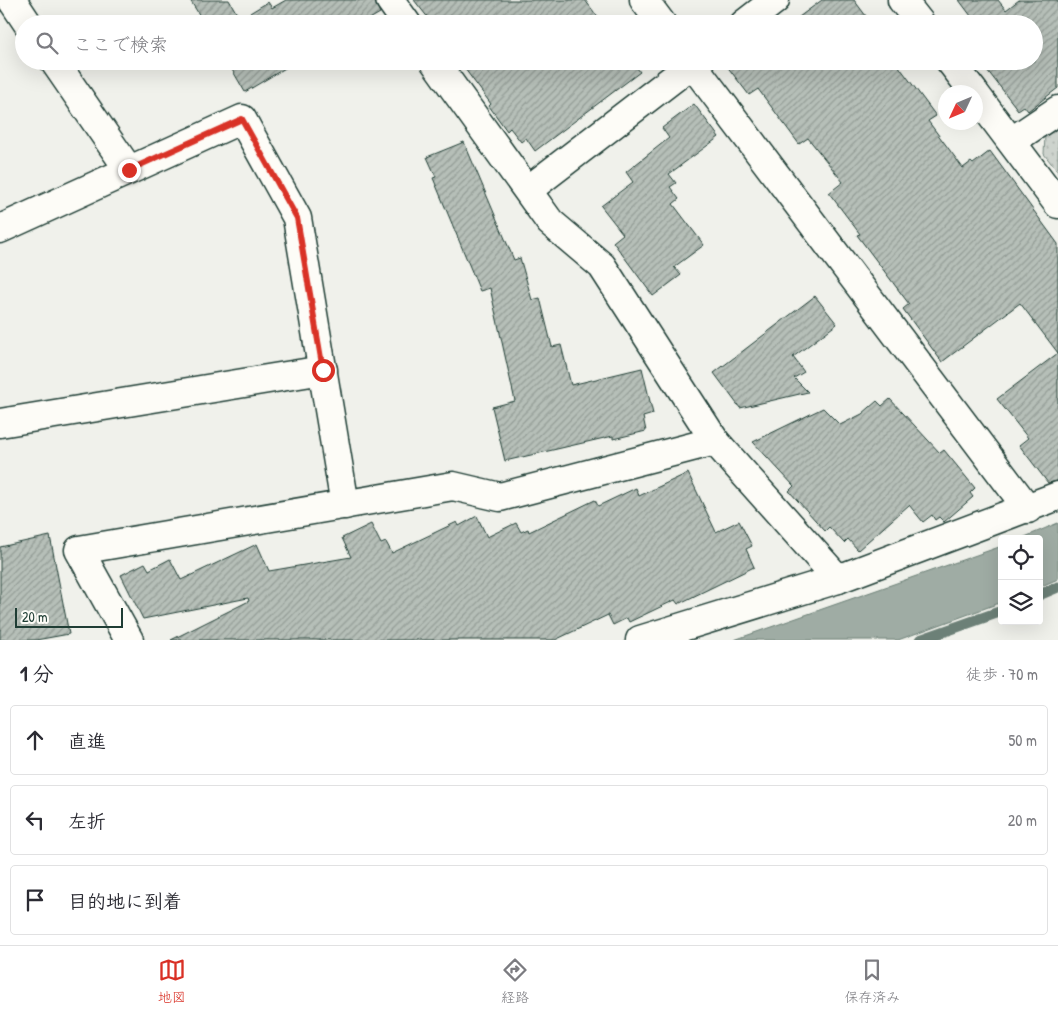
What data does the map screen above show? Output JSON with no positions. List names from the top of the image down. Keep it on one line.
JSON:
{"scale_bar":"20 m","north":"bottom left","page":{"search":"ここで検索","scale":"20 m","heading":["1 分","徒歩 · 70 m"],"list":[["直進","50 m"],["左折","20 m"],"目的地に到着"],"nav":["地図","経路","保存済み"]}}
